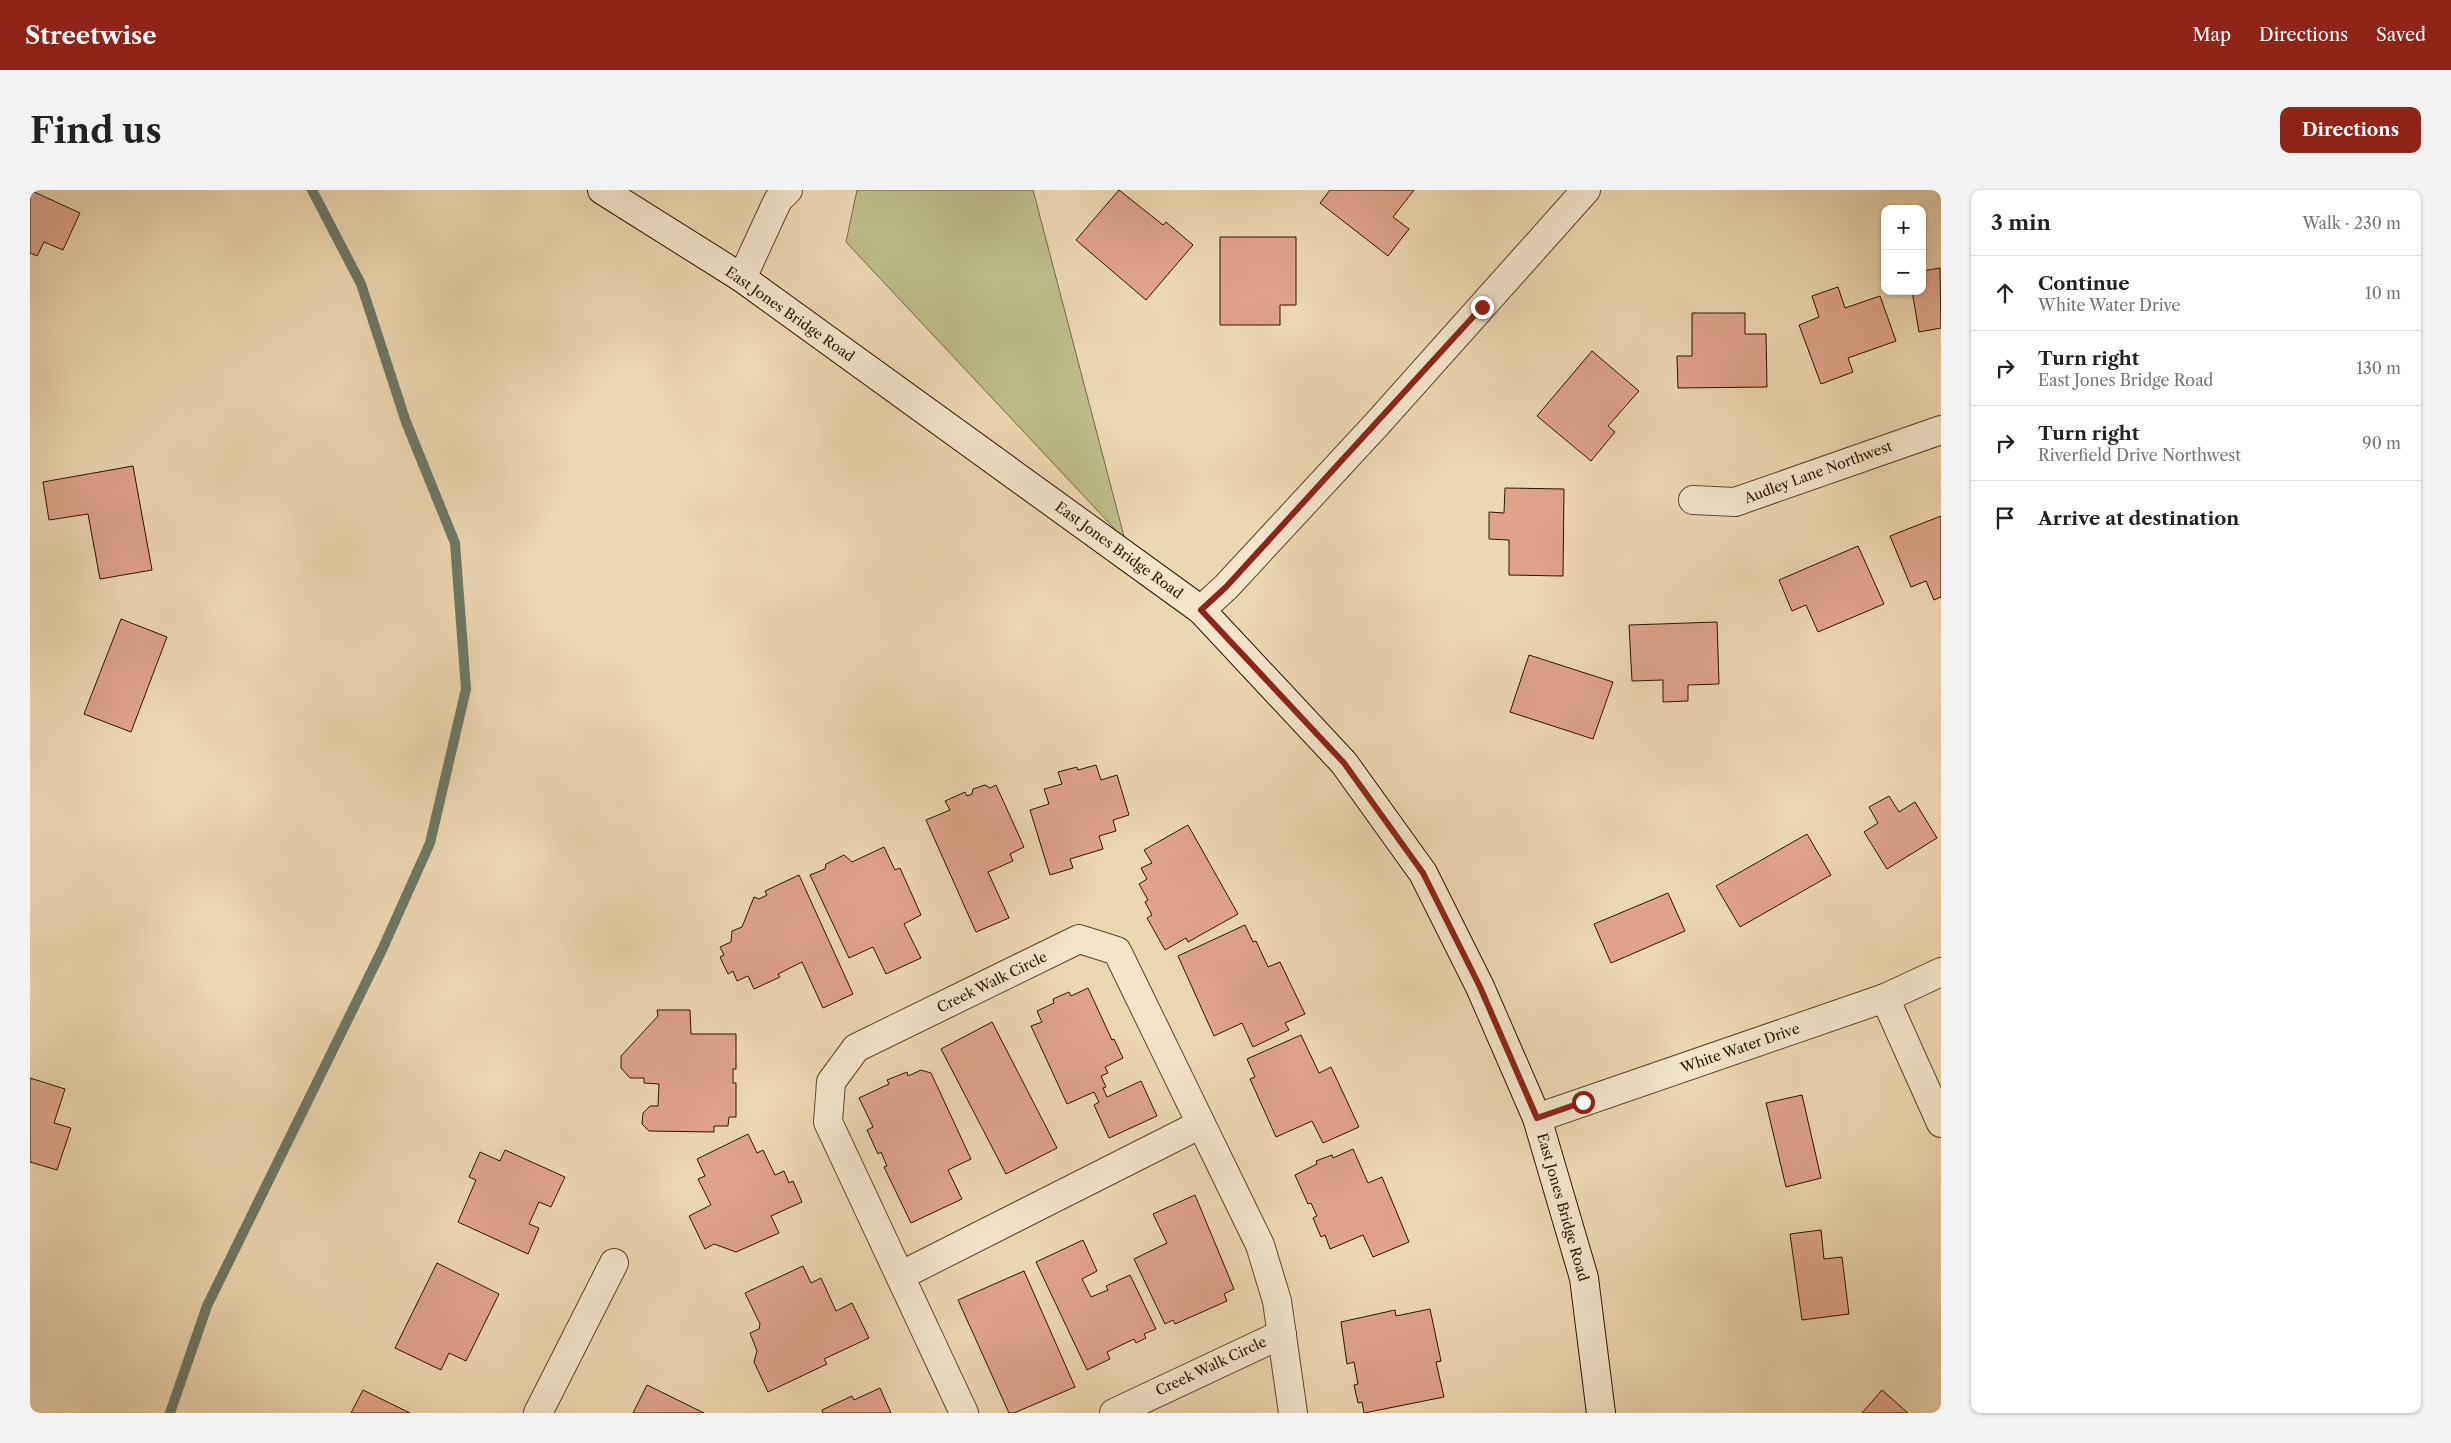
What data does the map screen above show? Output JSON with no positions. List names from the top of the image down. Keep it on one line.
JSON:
{"streets":{"street":["East Jones Bridge Road","Audley Lane Northwest","Creek Walk Circle","White Water Drive"]},"crossings":[["East Jones Bridge Road","White Water Drive"]],"page":{"header":"Streetwise","nav":["Map","Directions","Saved"],"buttons":"Directions","title":"Find us","heading":["3 min","Walk · 230 m"],"map_buttons":["+","−"],"list":[["Continue","White Water Drive","10 m"],["Turn right","East Jones Bridge Road","130 m"],["Turn right","Riverfield Drive Northwest","90 m"],"Arrive at destination"]}}
